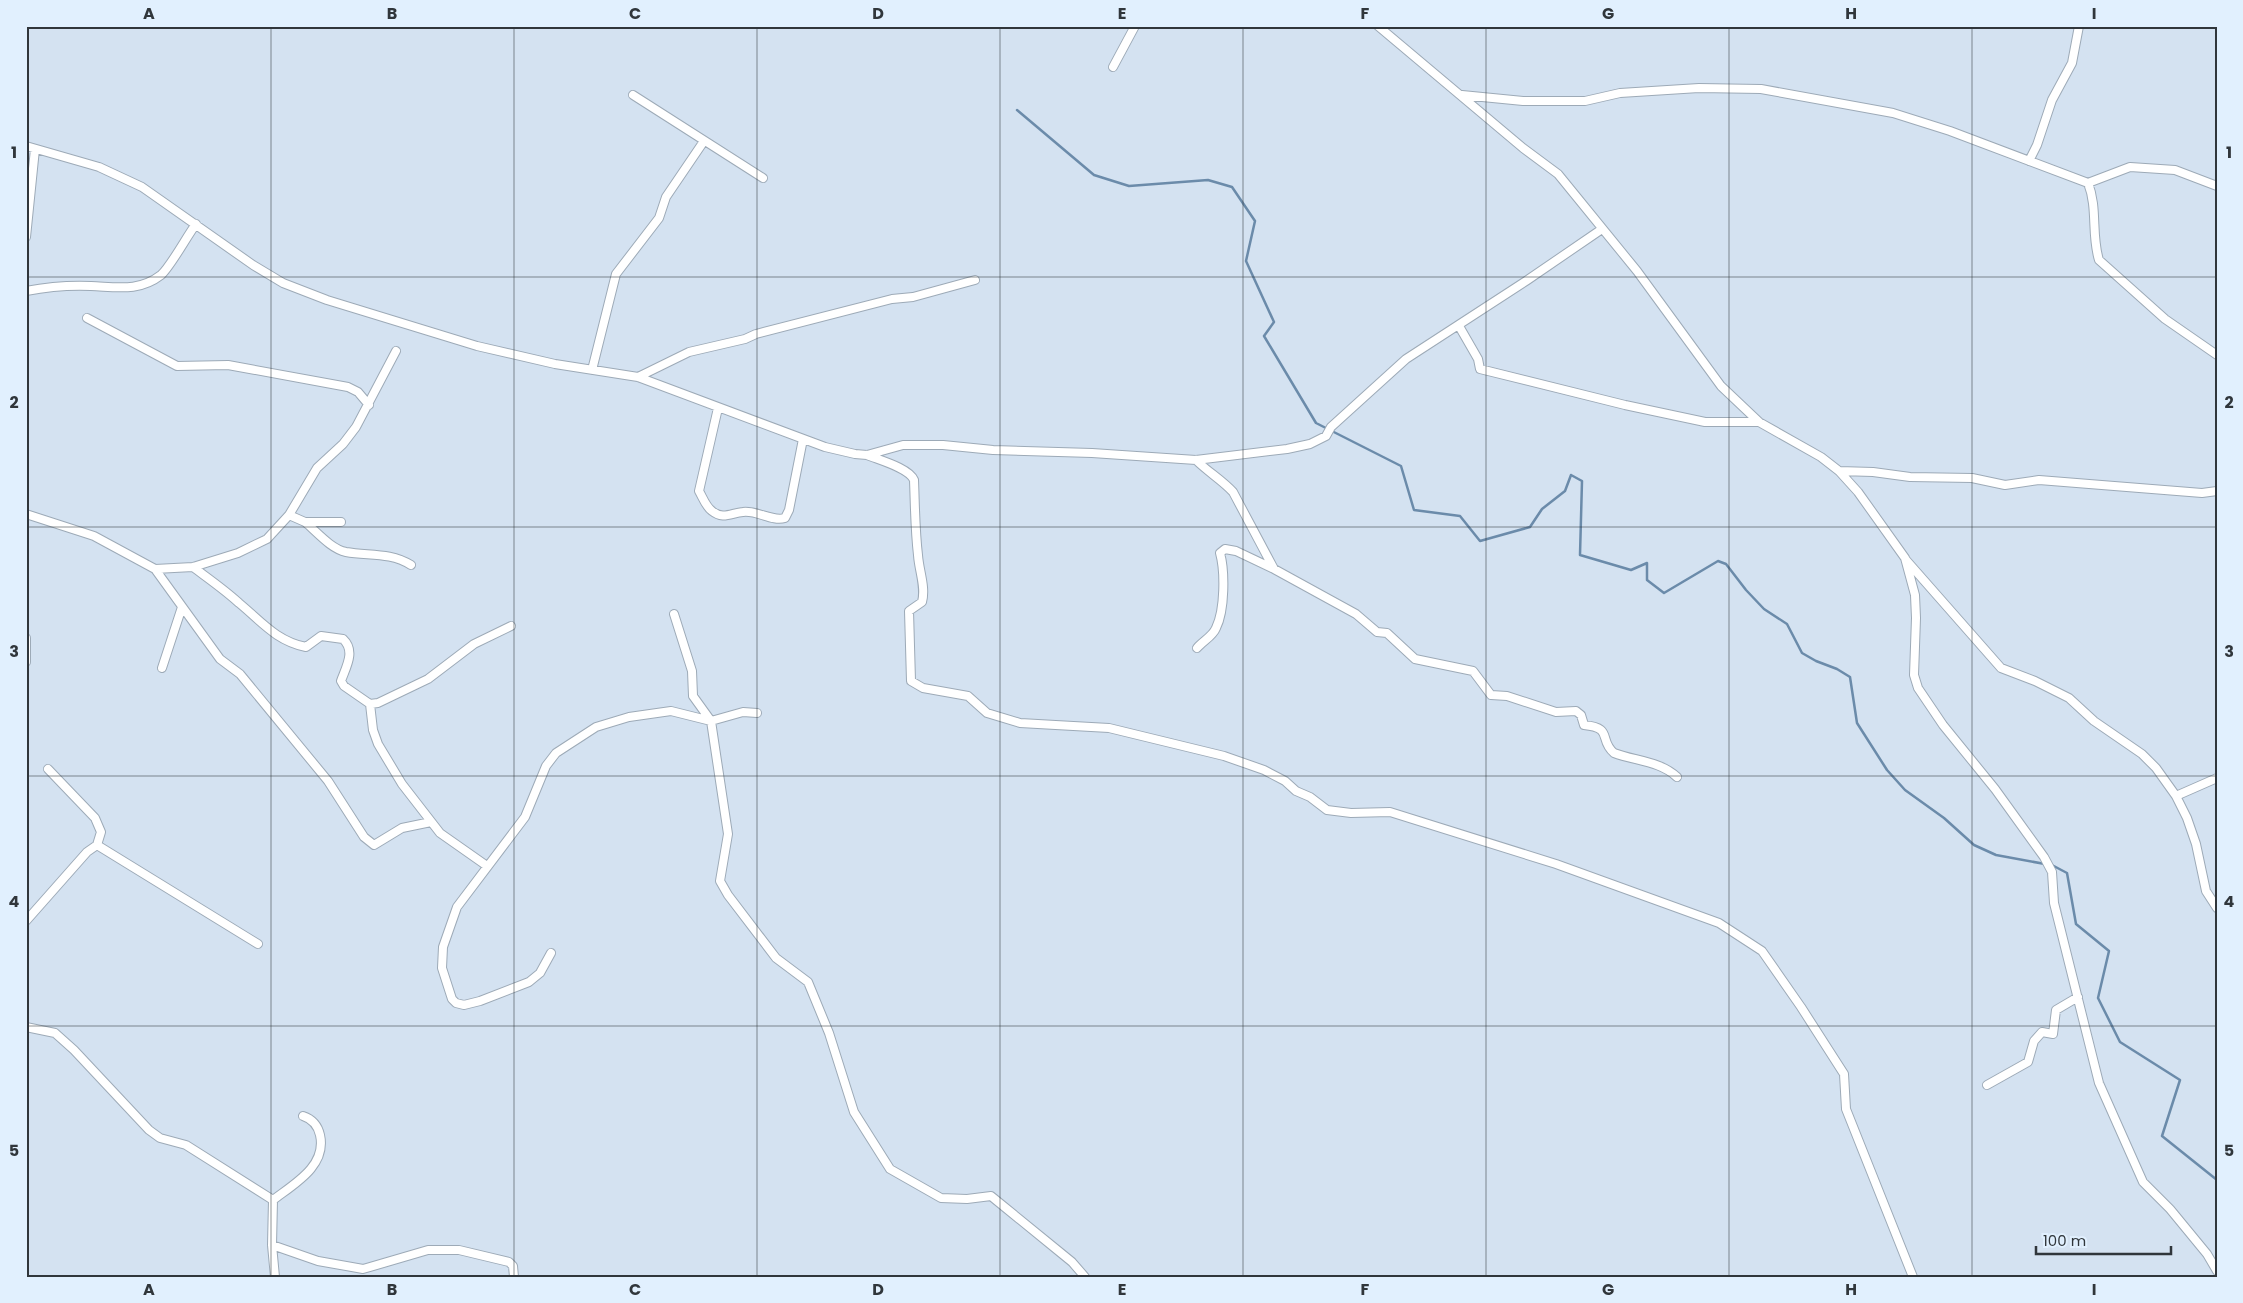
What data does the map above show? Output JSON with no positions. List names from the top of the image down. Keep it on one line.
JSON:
{"scale_bar":"100 m","grid":{"columns":["A","B","C","D","E","F","G","H","I"],"rows":["1","2","3","4","5"]}}
